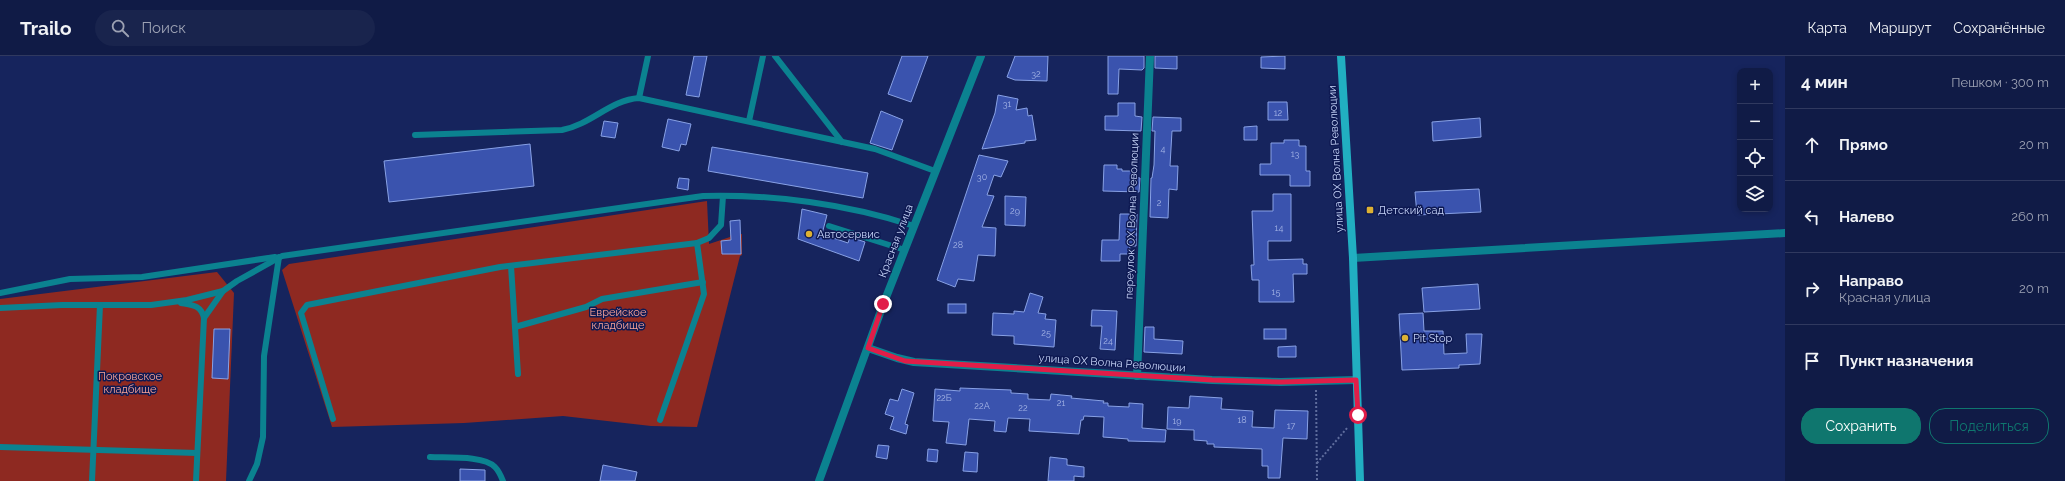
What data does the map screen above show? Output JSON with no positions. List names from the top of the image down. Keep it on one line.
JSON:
{"streets":{"main road":["улица ОХ Волна Революции"],"street":["переулок ОХ Волна Революции","Красная улица"]},"crossings":[["улица ОХ Волна Революции","переулок ОХ Волна Революции"],["улица ОХ Волна Революции","Красная улица"]],"parks":["Еврейское кладбище","Покровское кладбище"],"places":{"transit":["Детский сад"],"other":["Автосервис","Pit Stop"]},"house_numbers":["32","31","12","4","13","30","2","29","14","28","15","25","24","22Б","21","22А","22","18","19","17"],"page":{"header":"Trailo","search":"Поиск","nav":["Карта","Маршрут","Сохранённые"],"heading":["4 мин","Пешком · 300 m"],"map_buttons":["+","−"],"list":[["Прямо","20 m"],["Налево","260 m"],["Направо","Красная улица","20 m"],"Пункт назначения"],"buttons":["Сохранить","Поделиться"]}}
